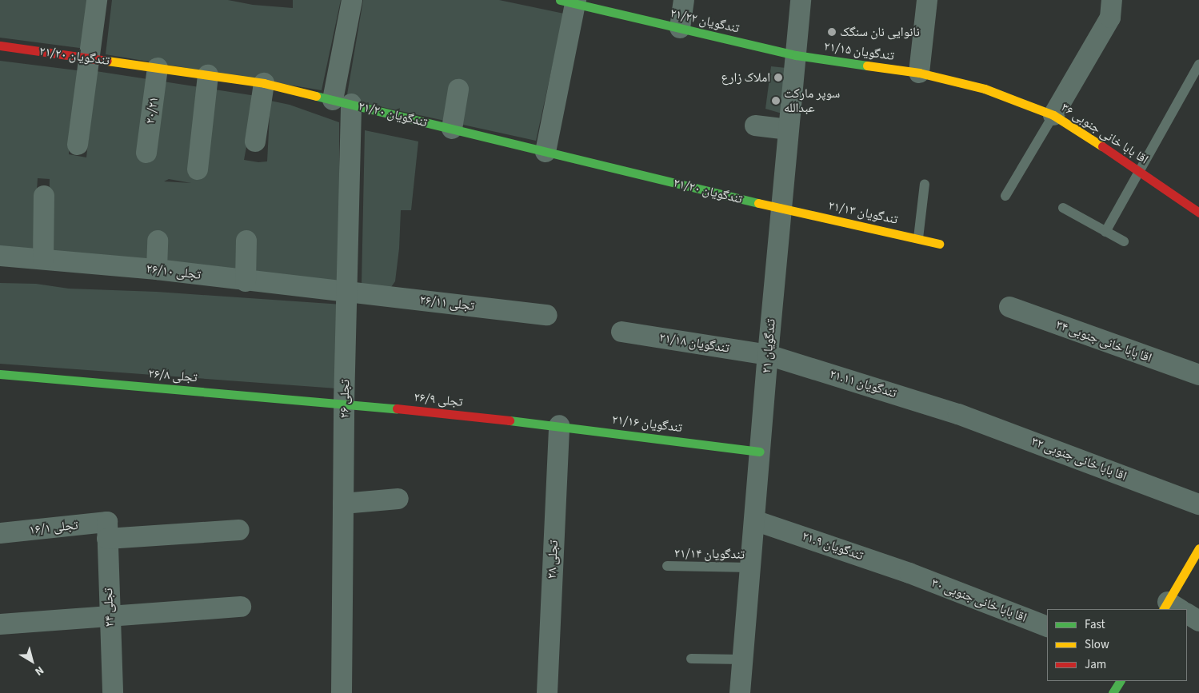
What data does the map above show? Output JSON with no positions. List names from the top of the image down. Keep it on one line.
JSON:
{"streets":{"street":["۲۱/۲۲ تندگویان","۲۱/۱۵ تندگویان","۲۱/۲۰ تندگویان","۲۰/۲۱","۳۶ اقا بابا خانی جنوبی","۲۱/۱۳ تندگویان","۲۶/۱۰ تجلی","۲۶/۱۱ تجلی","۳۴ اقا بابا خانی جنوبی","۲۱/۱۸ تندگویان","۲۱ تندگویان","۲۶/۸ تجلی","۲۱.۱۱ تندگویان","۲۶ تجلی","۲۶/۹ تجلی","۲۱/۱۶ تندگویان","۳۲ اقا بابا خانی جنوبی","۱۶/۱ تجلی","۲۱.۹ تندگویان","۲۸ تجلی","۳۰ اقا بابا خانی جنوبی","۲۴ تجلی"],"lane":["۲۱/۱۴ تندگویان"]},"crossings":[["۲۱/۲۲ تندگویان","۲۱/۱۵ تندگویان"],["۲۱/۲۲ تندگویان","۲۱ تندگویان"],["۲۱/۱۵ تندگویان","۳۶ اقا بابا خانی جنوبی"],["۲۱/۱۵ تندگویان","۲۱ تندگویان"],["۲۱/۲۰ تندگویان","۲۰/۲۱"],["۲۱/۲۰ تندگویان","۲۱/۱۳ تندگویان"],["۲۱/۲۰ تندگویان","۲۱ تندگویان"],["۲۱/۲۰ تندگویان","۲۶ تجلی"],["۲۱/۱۳ تندگویان","۲۱ تندگویان"],["۲۶/۱۰ تجلی","۲۶/۱۱ تجلی"],["۲۶/۱۰ تجلی","۲۶ تجلی"],["۲۶/۱۱ تجلی","۲۶ تجلی"],["۲۱/۱۸ تندگویان","۲۱ تندگویان"],["۲۱/۱۸ تندگویان","۲۱.۱۱ تندگویان"],["۲۱ تندگویان","۲۱.۱۱ تندگویان"],["۲۱ تندگویان","۲۱/۱۶ تندگویان"],["۲۱ تندگویان","۲۱.۹ تندگویان"],["۲۱ تندگویان","۲۱/۱۴ تندگویان"],["۲۶/۸ تجلی","۲۶ تجلی"],["۲۶/۸ تجلی","۲۶/۹ تجلی"],["۲۱.۱۱ تندگویان","۳۲ اقا بابا خانی جنوبی"],["۲۶ تجلی","۲۶/۹ تجلی"],["۲۶/۹ تجلی","۲۱/۱۶ تندگویان"],["۲۱/۱۶ تندگویان","۲۸ تجلی"],["۱۶/۱ تجلی","۲۴ تجلی"],["۲۱.۹ تندگویان","۳۰ اقا بابا خانی جنوبی"]],"places":["نانوایی نان سنگک","املاک زارع","سوپر مارکت عبدالله"],"legend":["Fast","Slow","Jam"],"north":"bottom right"}
